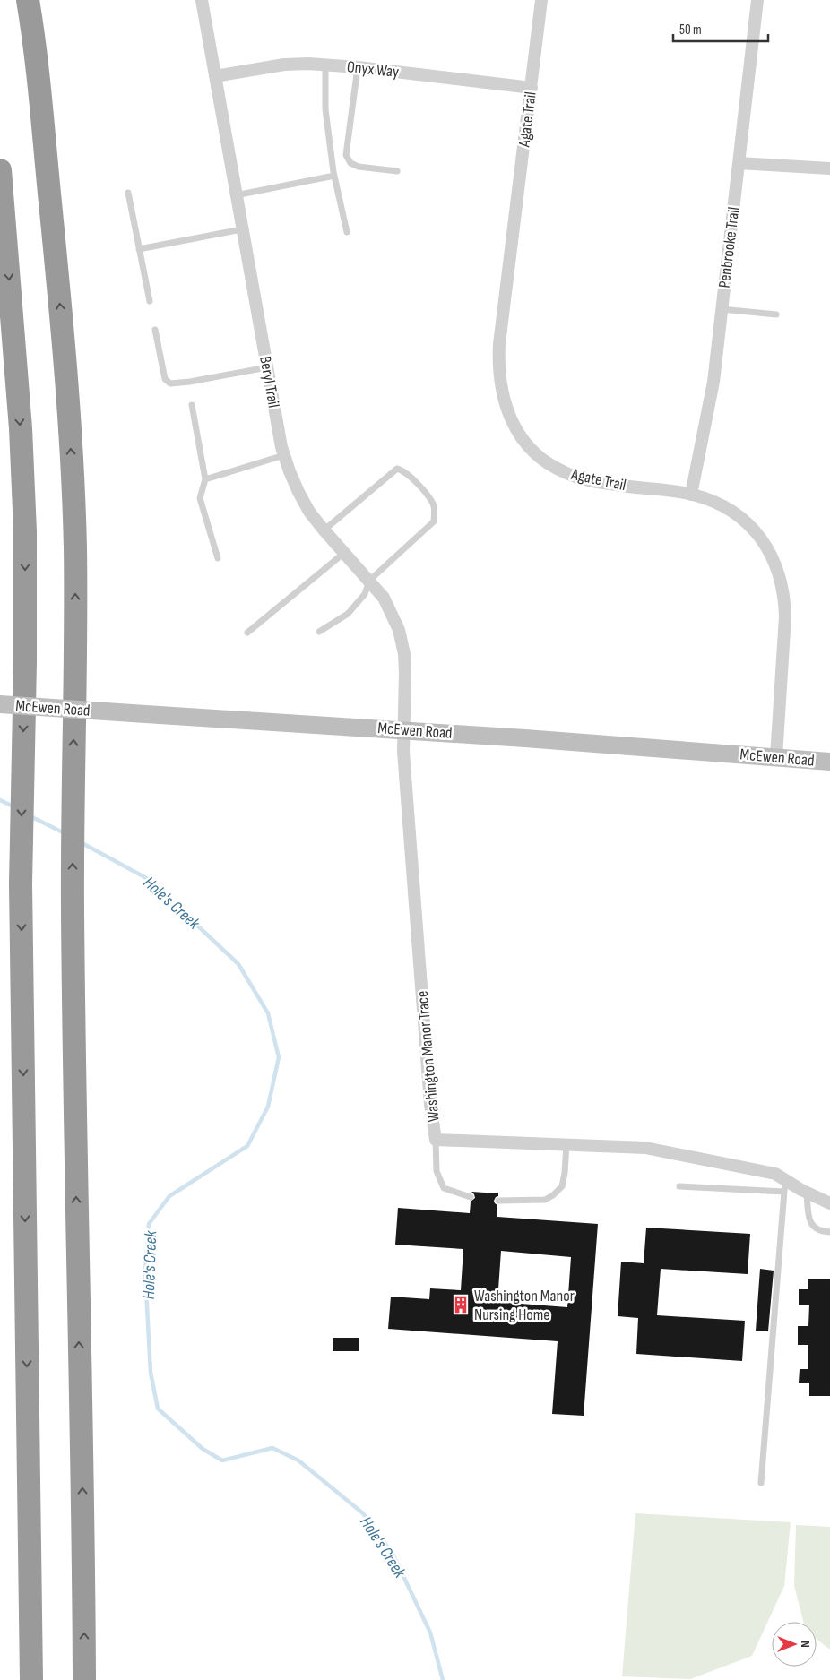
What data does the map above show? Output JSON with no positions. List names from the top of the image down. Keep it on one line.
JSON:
{"streets":{"street":["Onyx Way","Agate Trail","Penbrooke Trail","Beryl Trail","McEwen Road","Washington Manor Trace"]},"crossings":[["Onyx Way","Agate Trail"],["Onyx Way","Beryl Trail"],["Agate Trail","Penbrooke Trail"],["Agate Trail","McEwen Road"],["Beryl Trail","McEwen Road"],["Beryl Trail","Washington Manor Trace"],["McEwen Road","Washington Manor Trace"]],"water":["Hole's Creek"],"places":{"building":["Washington Manor Nursing Home"]},"scale_bar":"50 m","north":"right"}
